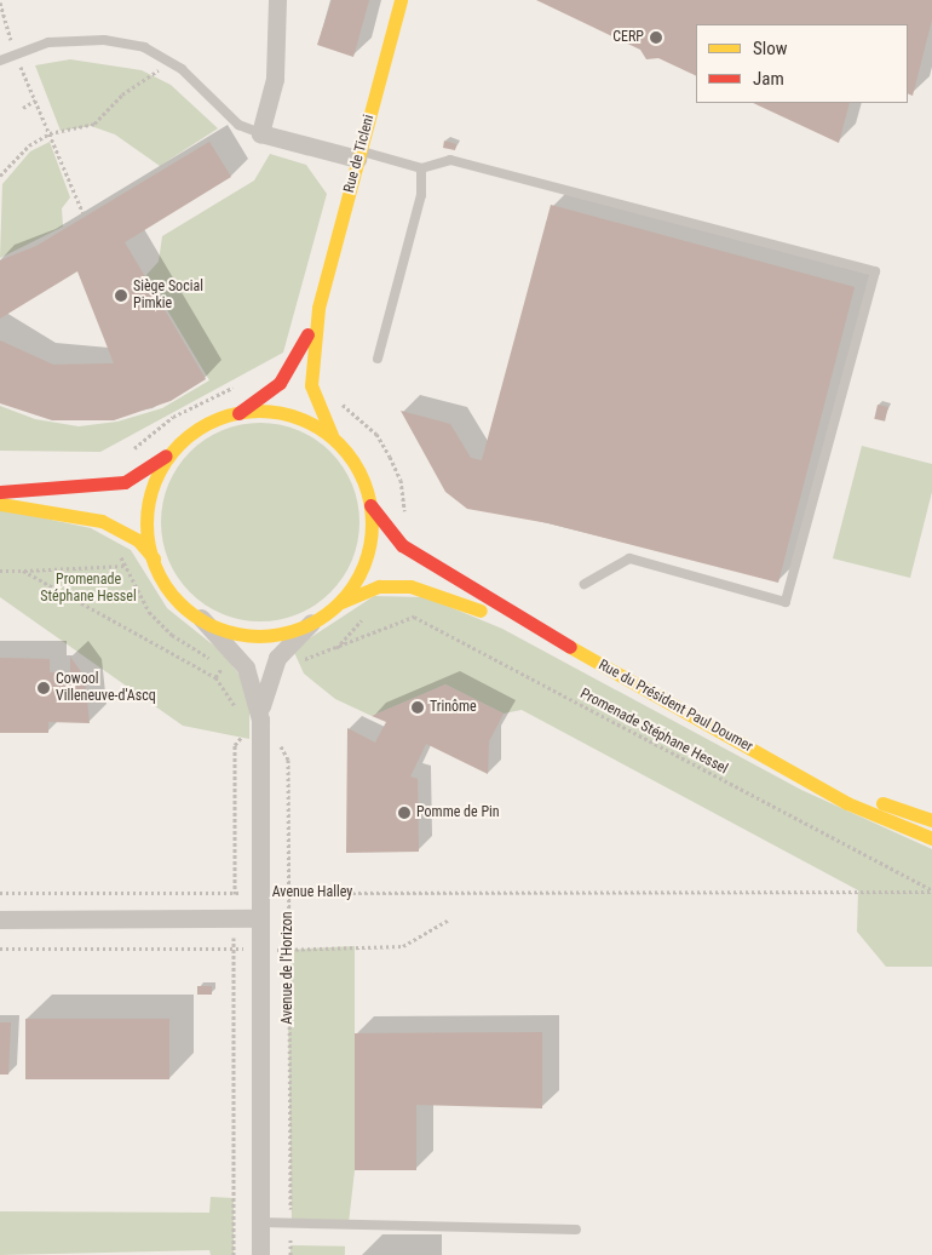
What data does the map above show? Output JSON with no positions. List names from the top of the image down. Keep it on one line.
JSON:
{"streets":{"main road":["Rue de Ticleni","Rue du Président Paul Doumer"],"street":["Avenue Halley","Avenue de l'Horizon"],"path":["Promenade Stéphane Hessel"]},"crossings":[["Promenade Stéphane Hessel","Avenue Halley"],["Avenue Halley","Avenue de l'Horizon"]],"parks":["Promenade Stéphane Hessel"],"places":["CERP","Siège Social Pimkie","Cowool Villeneuve-d'Ascq","Trinôme","Pomme de Pin"],"legend":["Slow","Jam"]}
